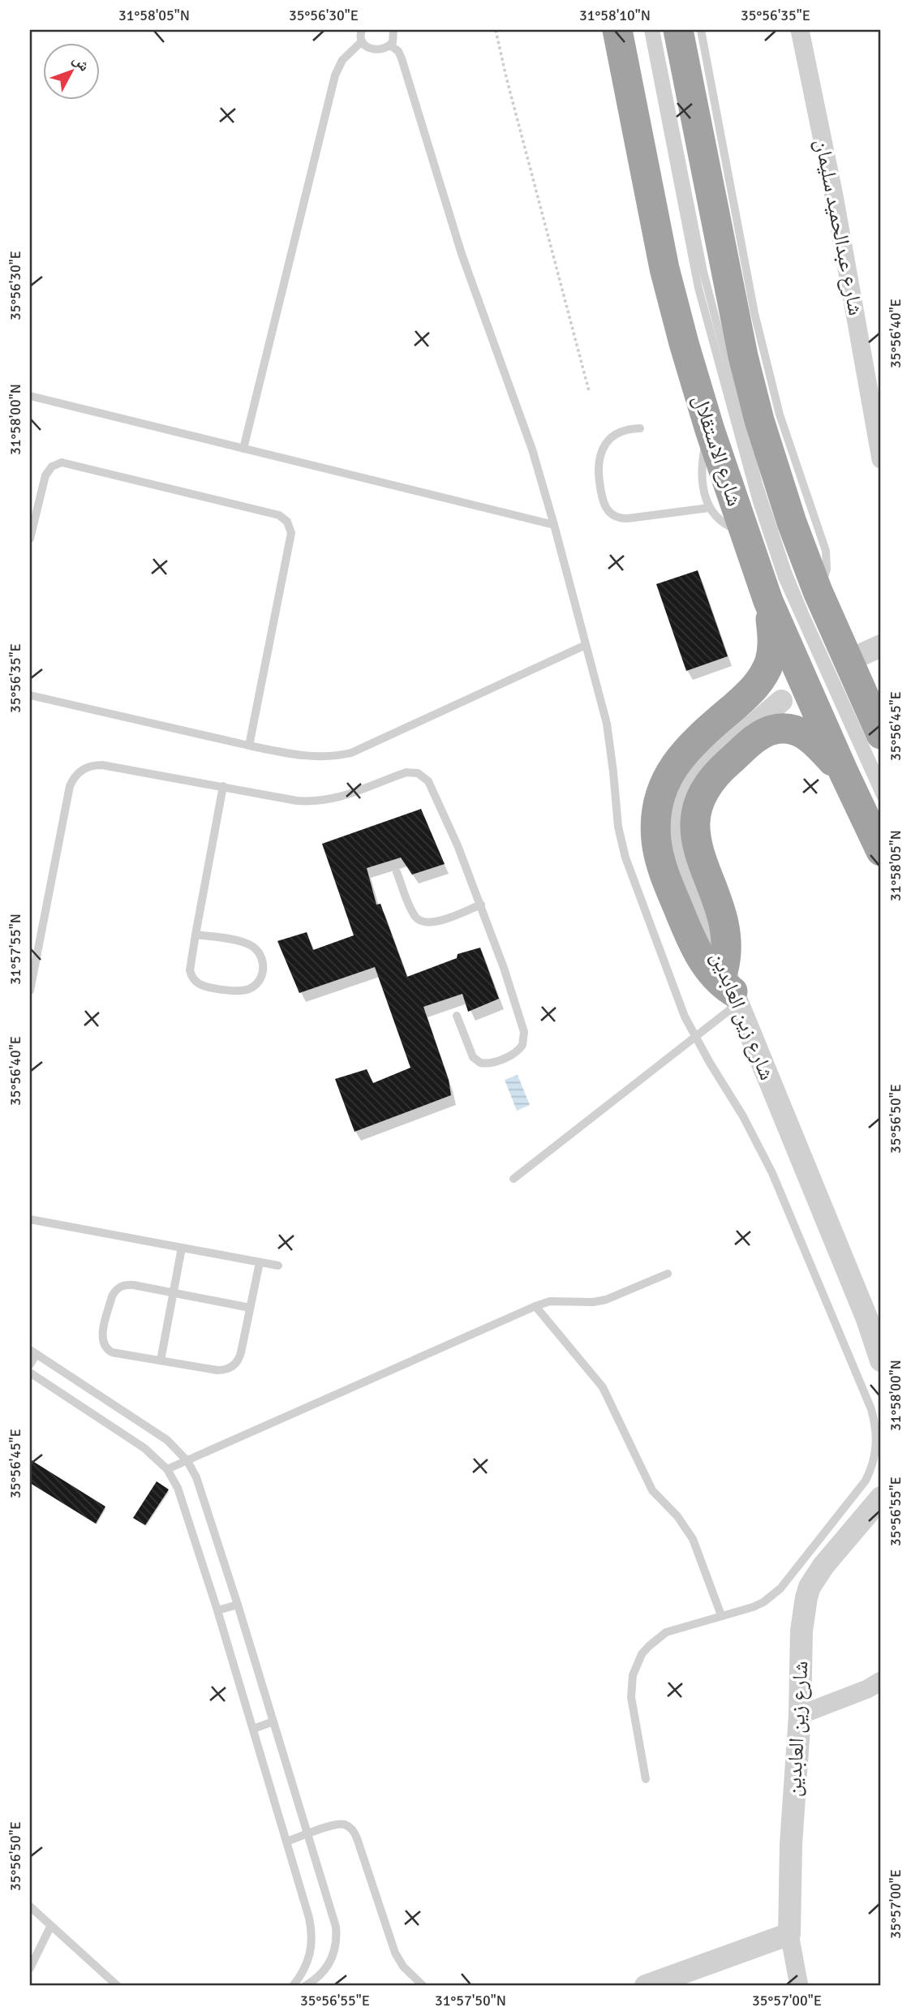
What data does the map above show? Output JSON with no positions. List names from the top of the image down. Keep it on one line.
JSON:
{"streets":{"highway":["شارع الاستقلال"],"street":["شارع عبدالحميد سليمان","شارع زين العابدين"]},"north":"top right","coordinates":["31°58'05\"N","35°56'30\"E","31°58'10\"N","35°56'35\"E","35°56'40\"E","31°58'00\"N","35°56'45\"E","31°57'55\"N","35°56'50\"E","35°56'55\"E","35°57'00\"E","31°57'50\"N"]}
